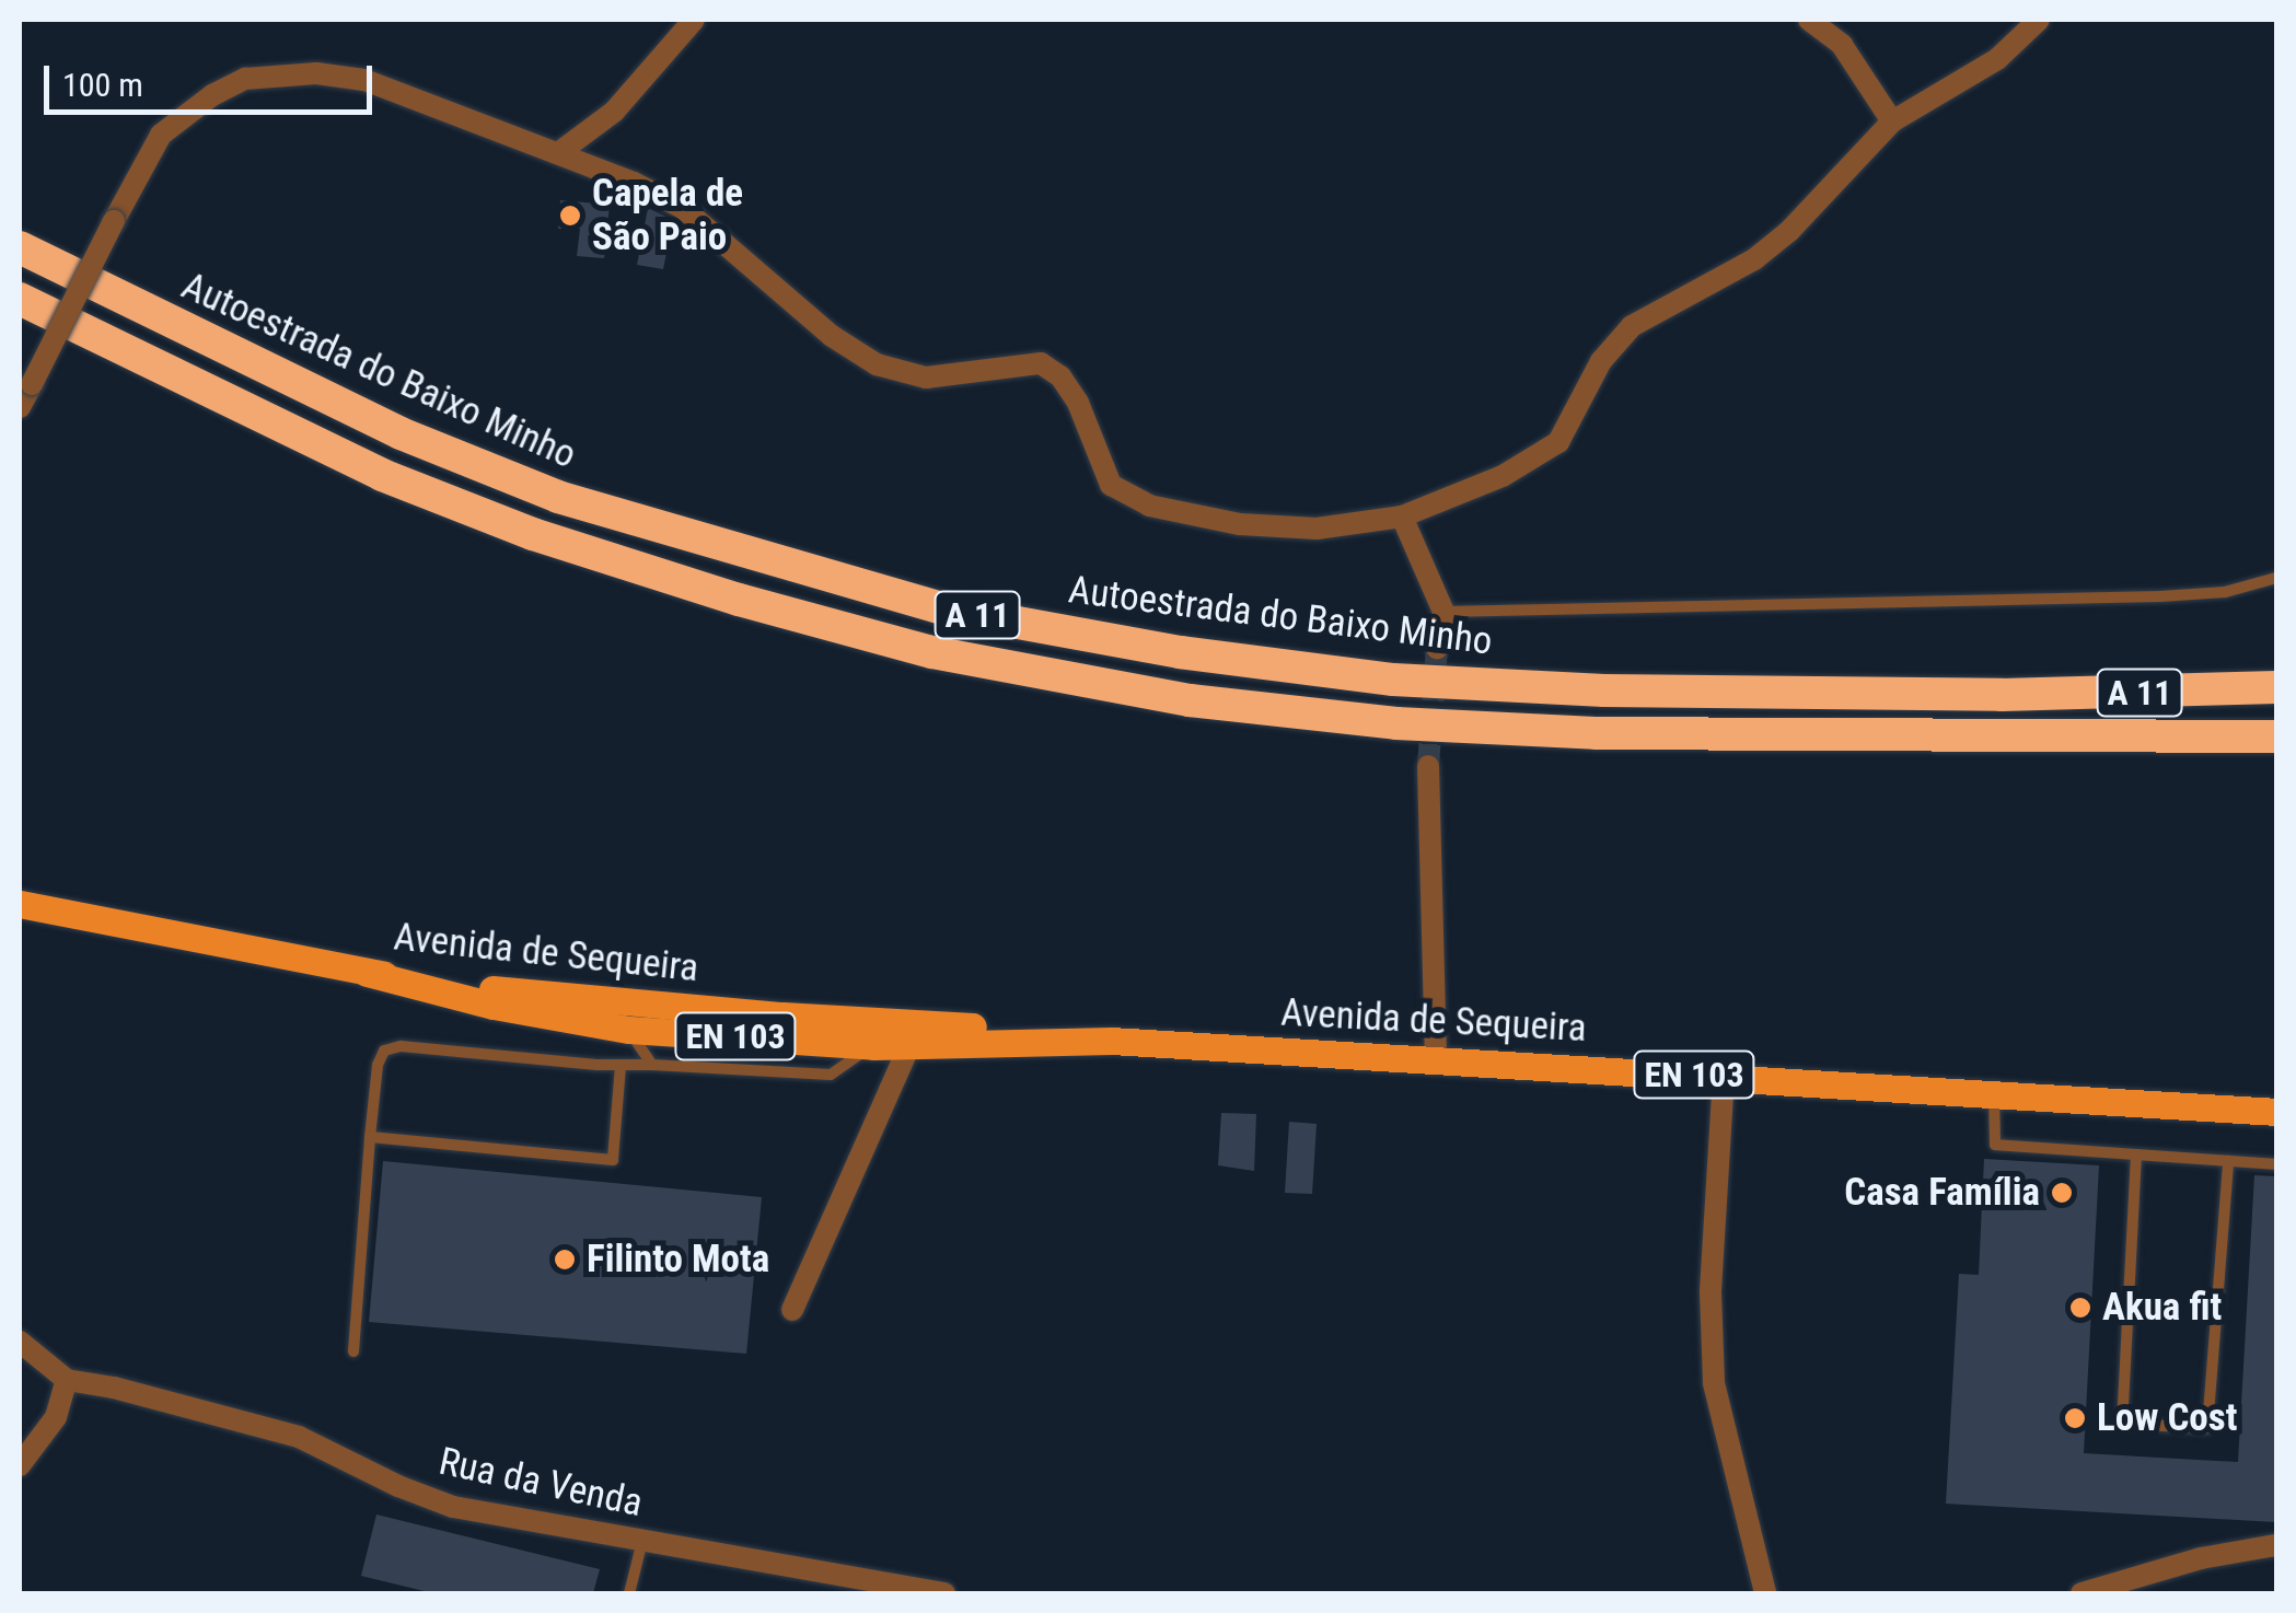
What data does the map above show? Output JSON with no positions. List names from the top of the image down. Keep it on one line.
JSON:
{"streets":{"highway":["Autoestrada do Baixo Minho","A 11"],"main road":["Avenida de Sequeira","EN 103"],"street":["Rua da Venda"]},"places":["Capela de São Paio","Casa Família","Filinto Mota","Akua fit","Low Cost"],"scale_bar":"100 m"}
